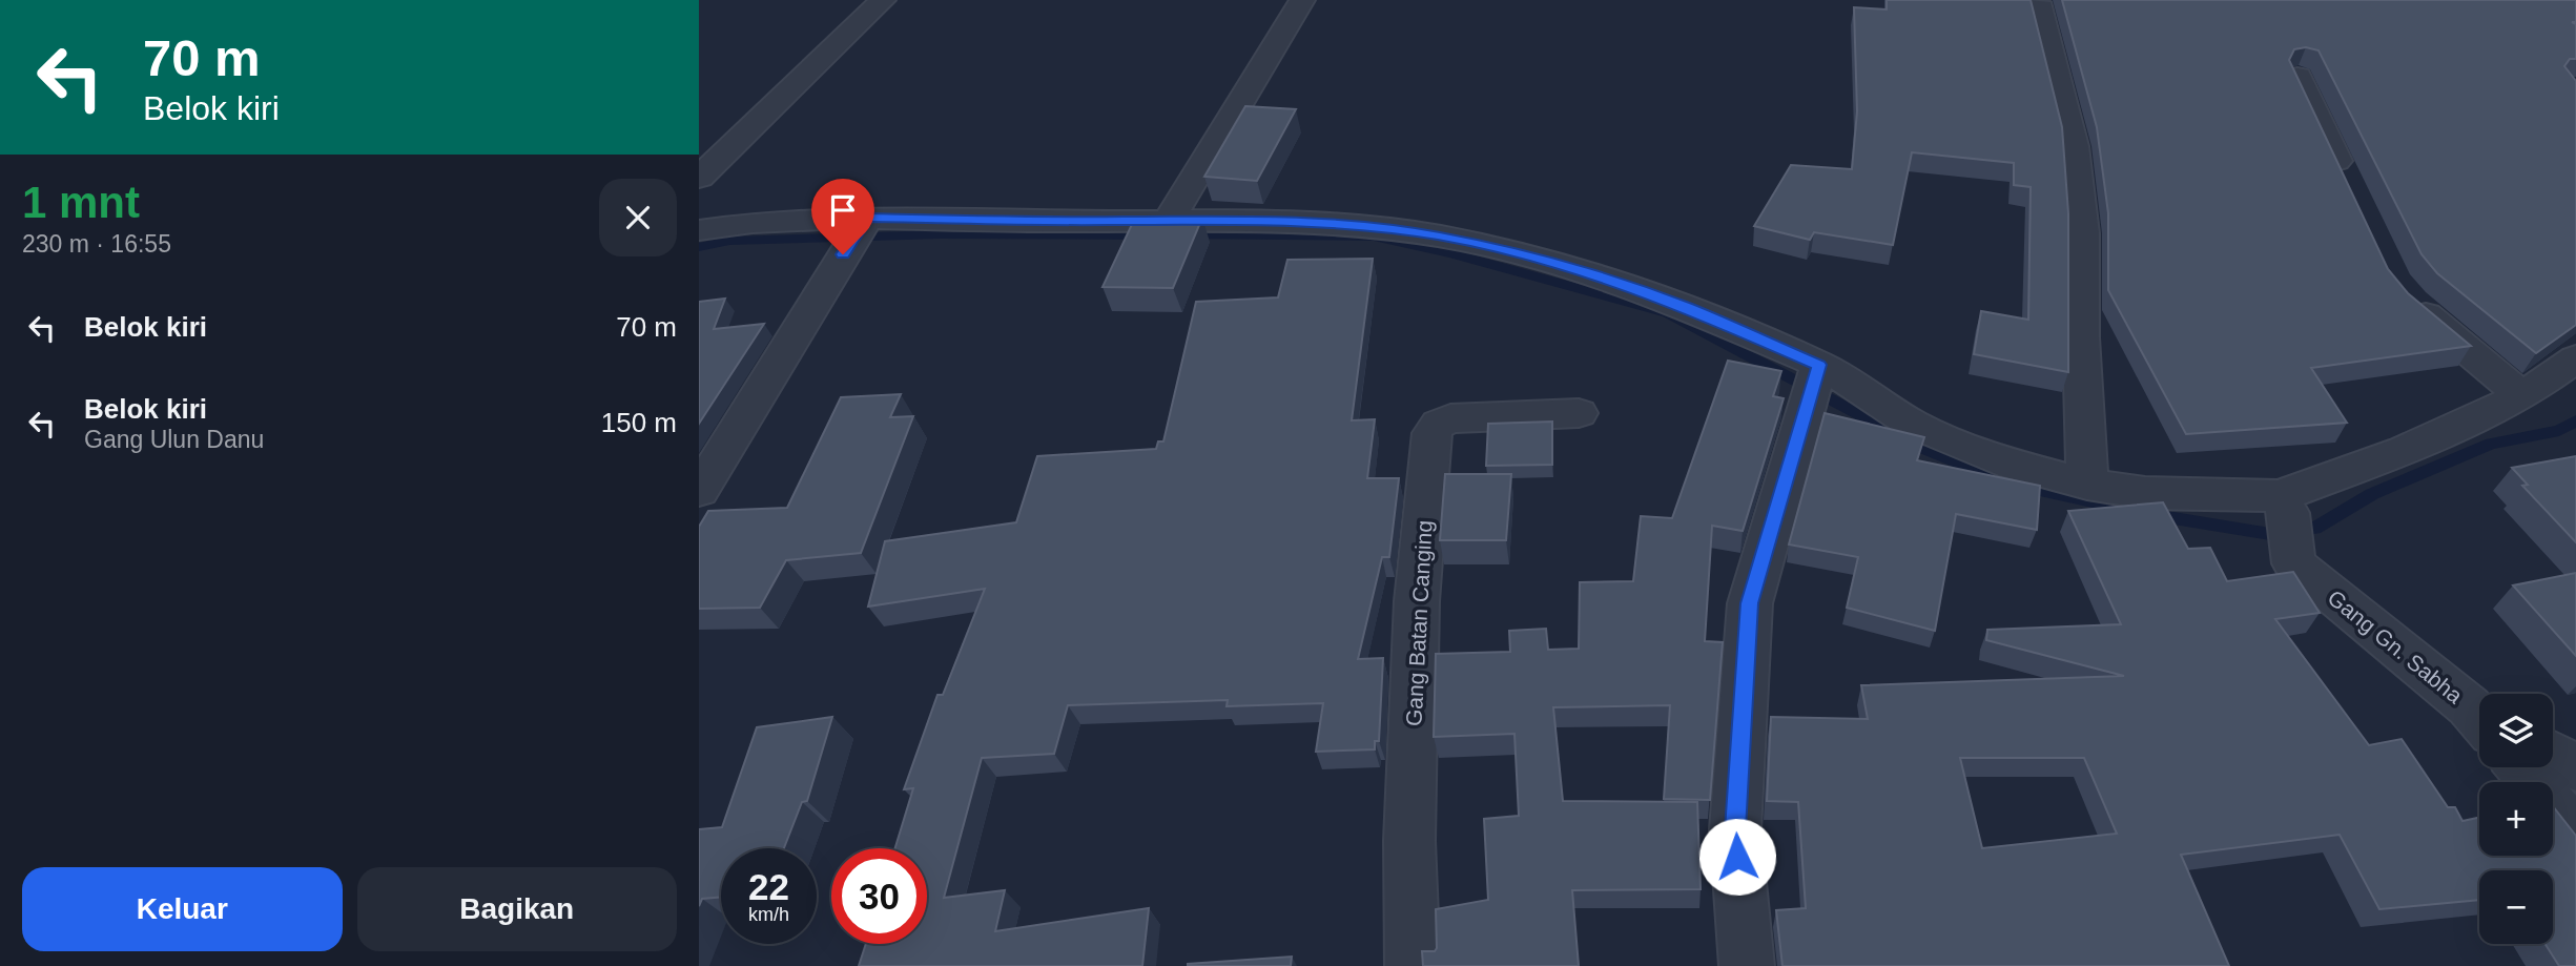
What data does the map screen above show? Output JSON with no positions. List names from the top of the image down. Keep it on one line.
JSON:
{"streets":{"street":["Gang Batan Canging","Gang Gn. Sabha"]},"page":{"turn":["70 m","Belok kiri"],"heading":["1 mnt","230 m · 16:55"],"list":[{"name":"Belok kiri","value":"70 m"},{"name":"Belok kiri","note":"Gang Ulun Danu","value":"150 m"}],"map_buttons":["+","−"],"speed":"22 km/h","limit":"30","buttons":["Keluar","Bagikan"]}}
